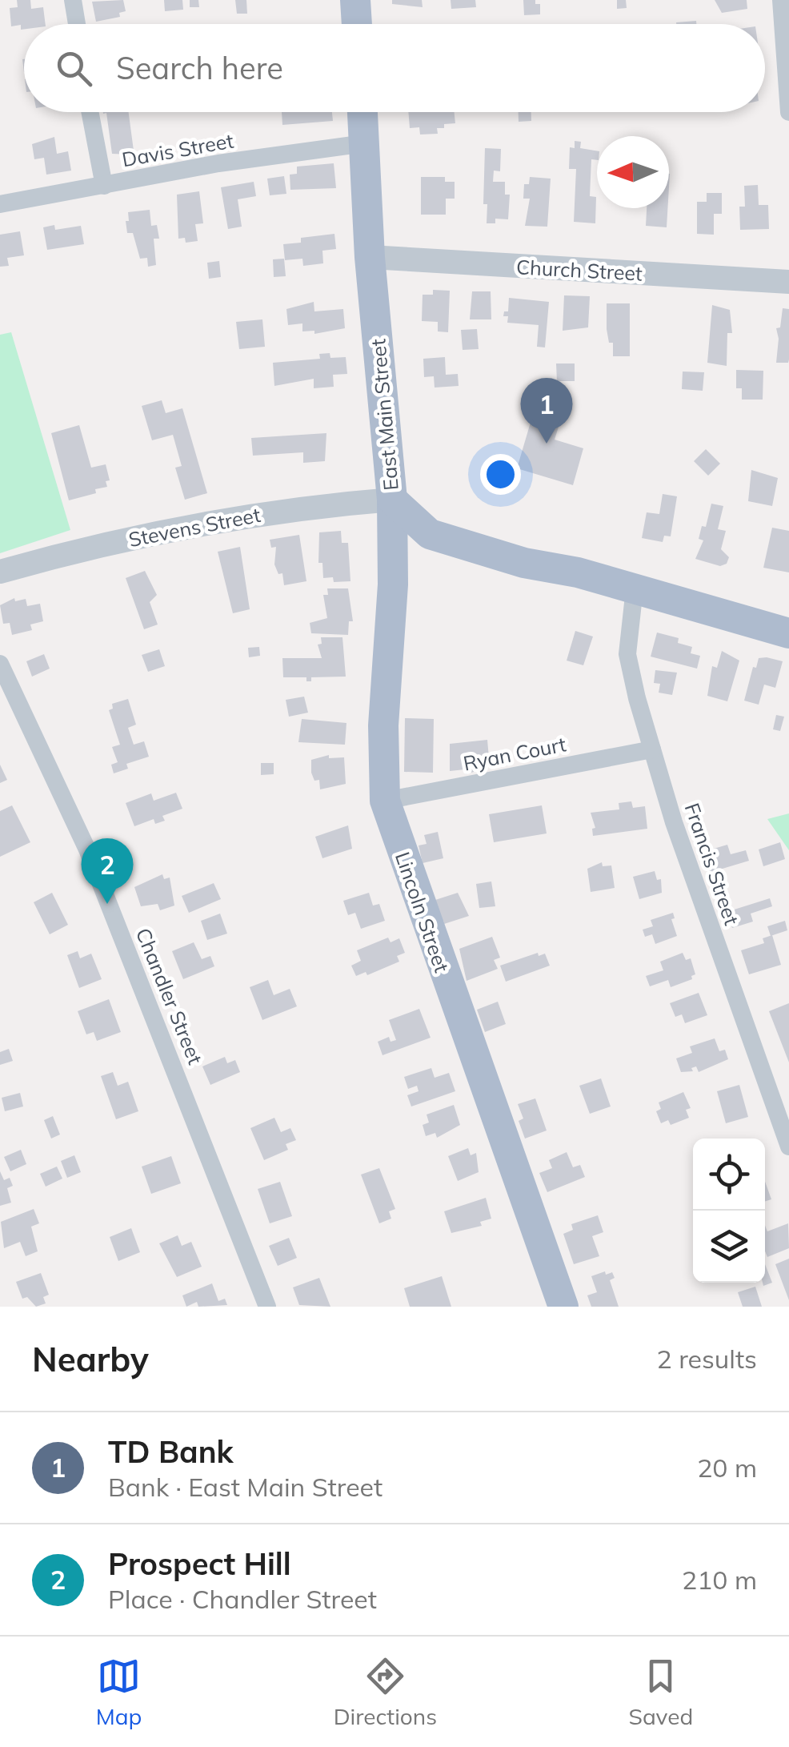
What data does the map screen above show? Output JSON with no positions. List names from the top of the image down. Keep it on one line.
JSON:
{"streets":{"main road":["East Main Street","Lincoln Street"],"street":["Davis Street","Church Street","Stevens Street","Ryan Court","Francis Street","Chandler Street"]},"crossings":[["Davis Street","East Main Street"],["Church Street","East Main Street"],["East Main Street","Stevens Street"],["East Main Street","Francis Street"],["East Main Street","Lincoln Street"],["Stevens Street","Lincoln Street"],["Ryan Court","Francis Street"],["Ryan Court","Lincoln Street"]],"north":"left","page":{"search":"Search here","pins":["1","2"],"heading":["Nearby","2 results"],"list":[{"mark":"1","name":"TD Bank","note":"Bank · East Main Street","value":"20 m"},{"mark":"2","name":"Prospect Hill","note":"Place · Chandler Street","value":"210 m"}],"nav":["Map","Directions","Saved"]}}
